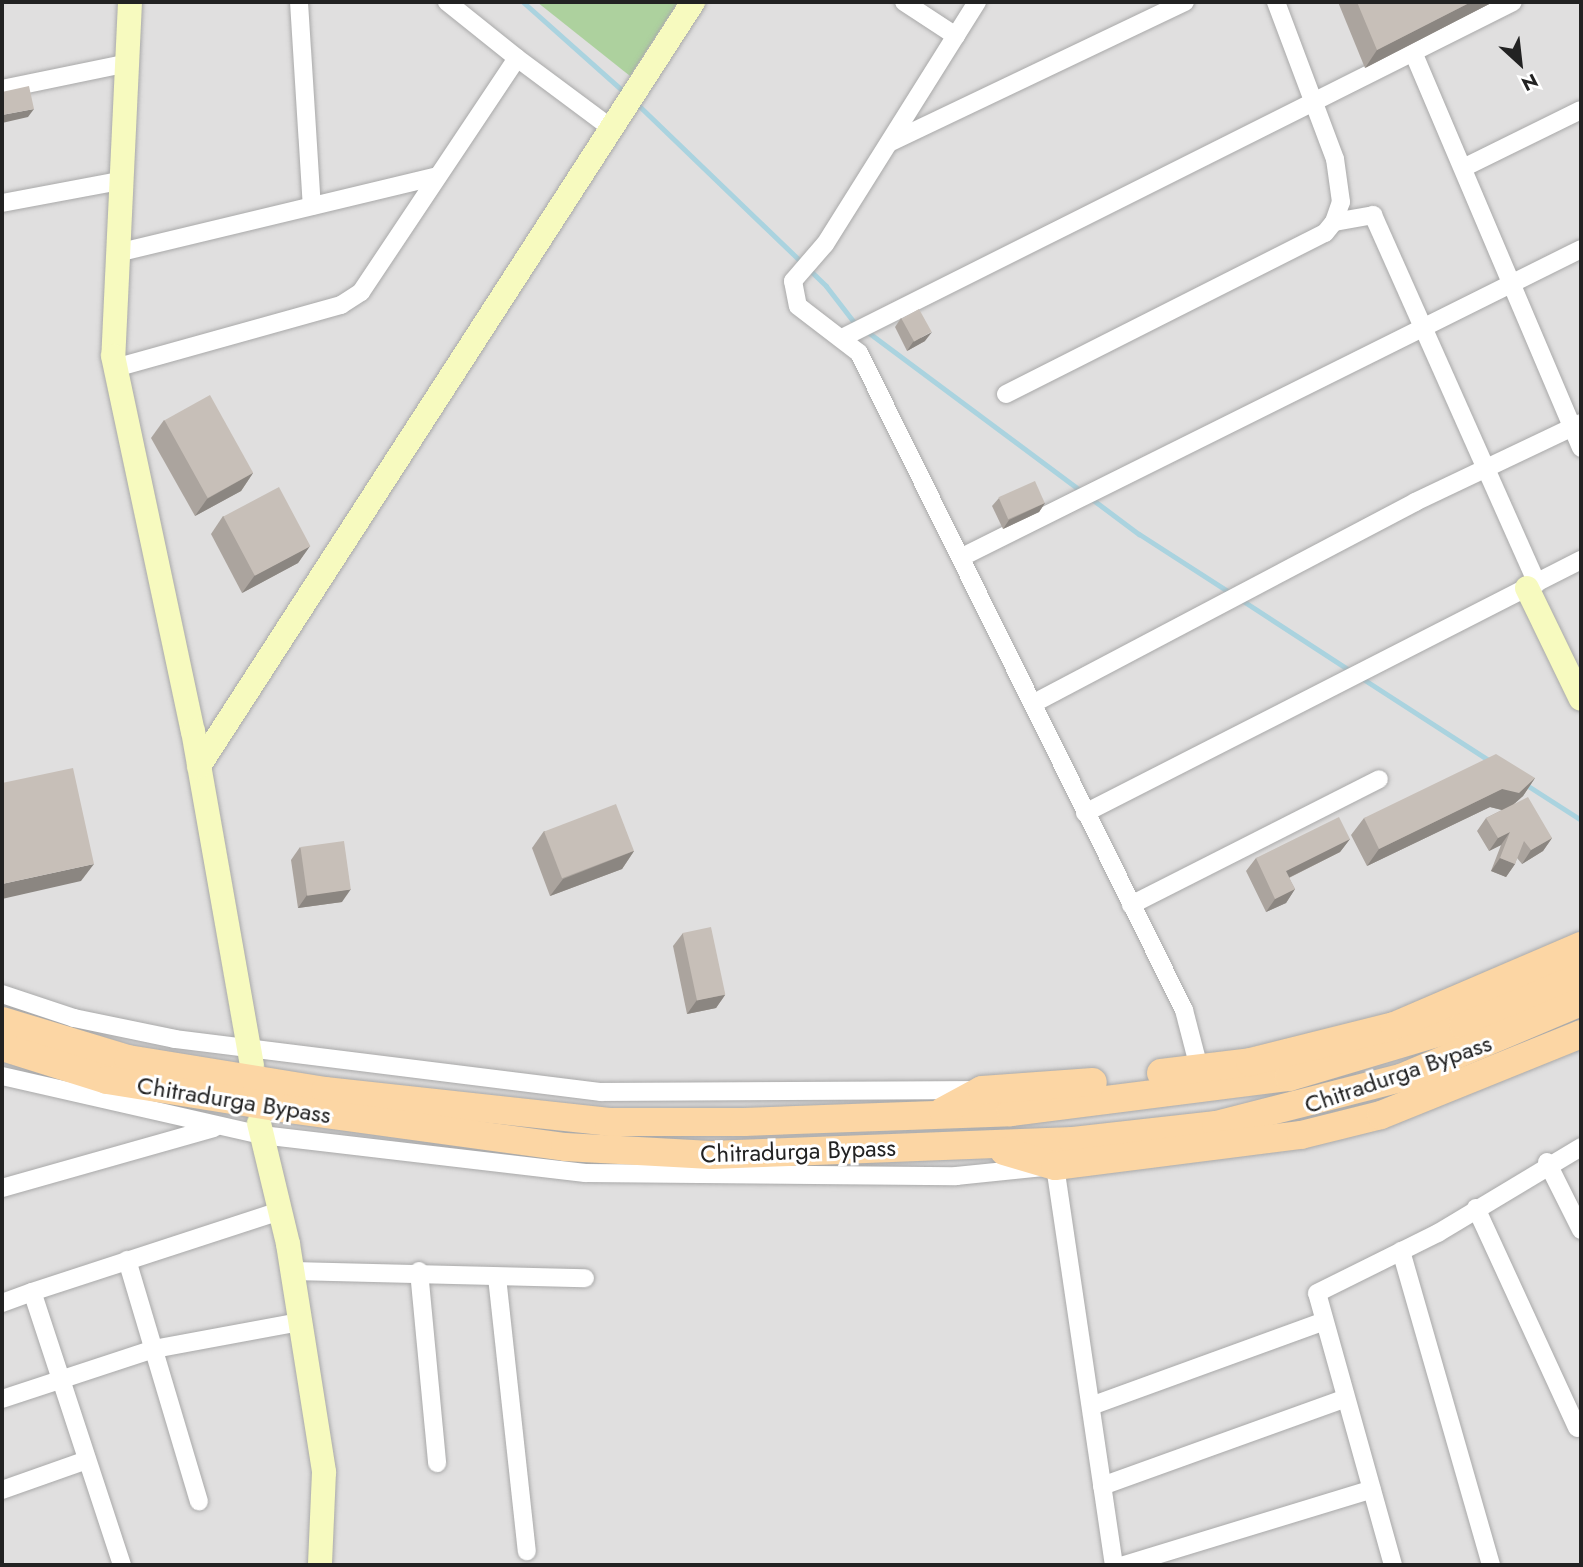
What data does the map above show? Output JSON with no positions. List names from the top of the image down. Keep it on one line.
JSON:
{"streets":{"main road":["Chitradurga Bypass"]},"north":"bottom right"}
